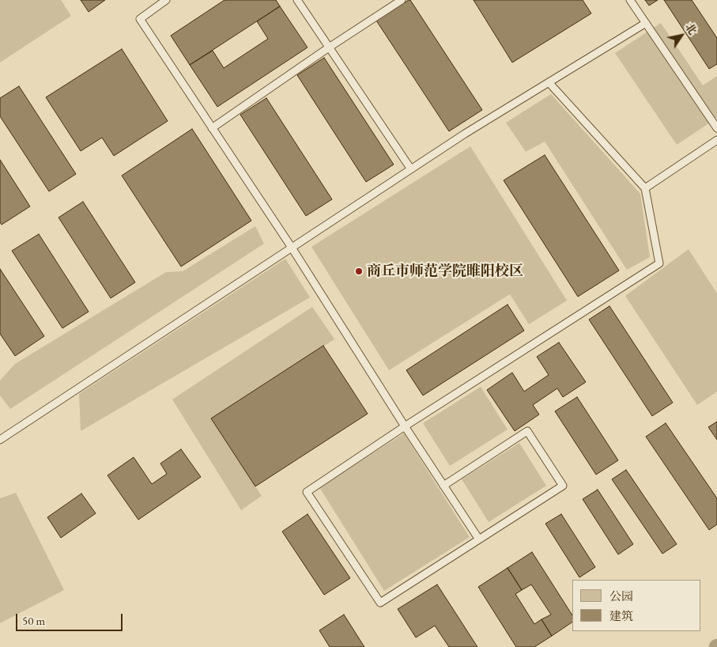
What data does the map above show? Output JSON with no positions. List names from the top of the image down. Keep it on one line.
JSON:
{"places":["商丘市师范学院睢阳校区"],"legend":["公园","建筑"],"scale_bar":"50 m","north":"top right"}
